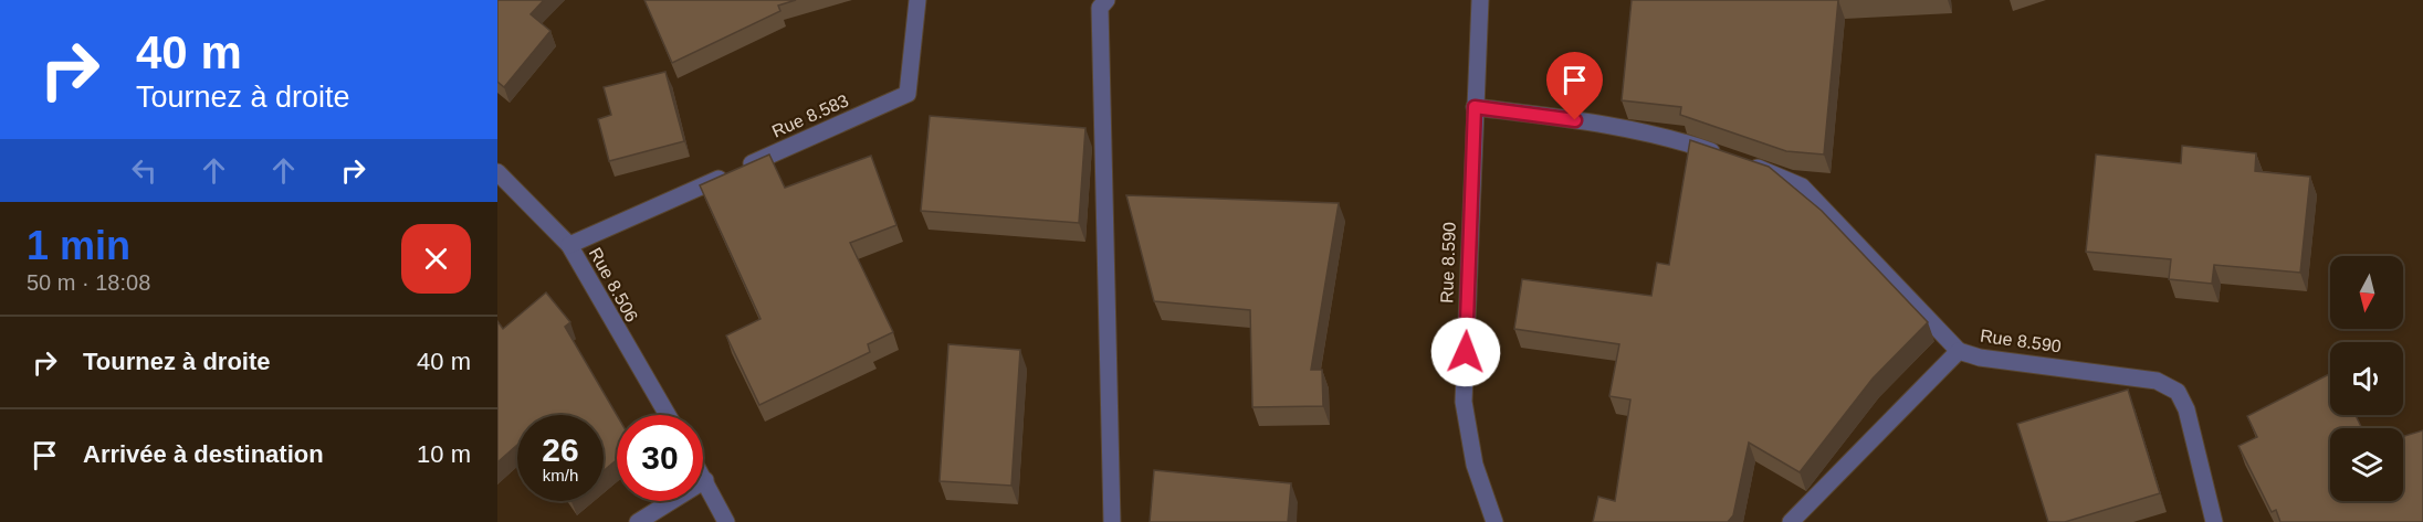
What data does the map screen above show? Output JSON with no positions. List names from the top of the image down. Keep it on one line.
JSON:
{"streets":{"street":["Rue 8.583","Rue 8.590","Rue 8.506"]},"crossings":[["Rue 8.583","Rue 8.506"]],"north":"bottom","page":{"turn":["40 m","Tournez à droite"],"heading":["1 min","50 m · 18:08"],"list":[{"name":"Tournez à droite","value":"40 m"},{"name":"Arrivée à destination","value":"10 m"}],"speed":"26 km/h","limit":"30"}}
